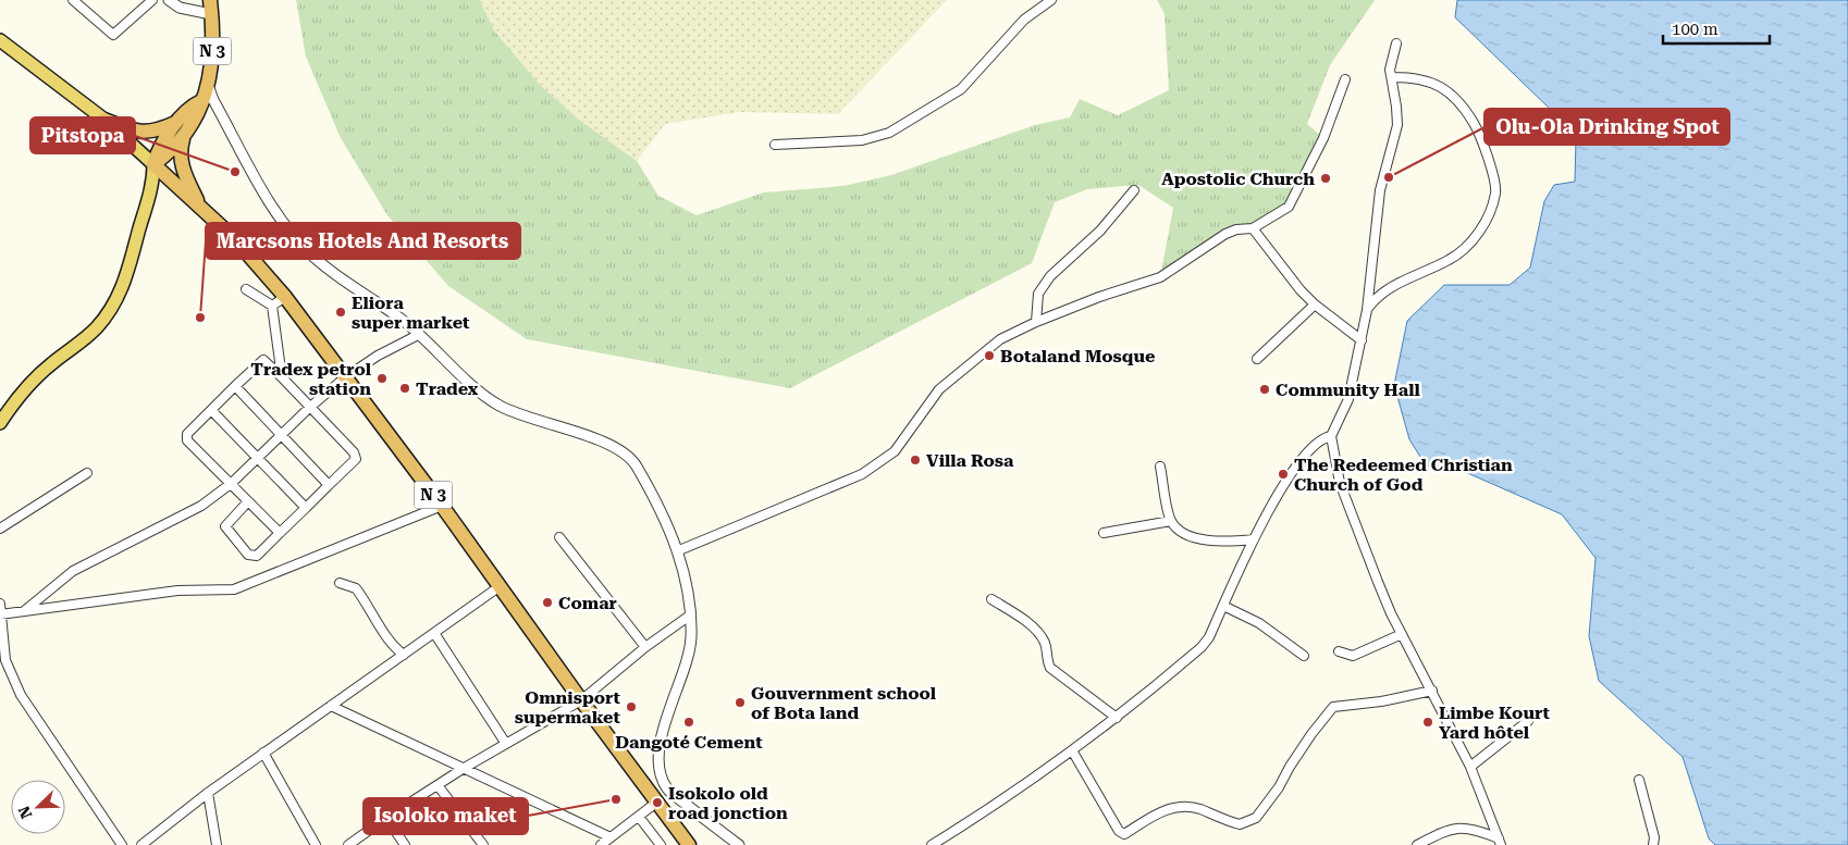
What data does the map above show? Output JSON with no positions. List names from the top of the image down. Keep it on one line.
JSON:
{"streets":{"highway":["N 3"]},"places":["Pitstopa","Olu-Ola Drinking Spot","Apostolic Church","Eliora super market","Marcsons Hotels And Resorts","Botaland Mosque","Tradex petrol station","Tradex","Community Hall","Villa Rosa","The Redeemed Christian Church of God","Comar","Gouvernment school of Bota land","Omnisport supermaket","Dangoté Cement","Limbe Kourt Yard hôtel","Isoloko maket","Isokolo old road jonction"],"scale_bar":"100 m","north":"bottom left"}
